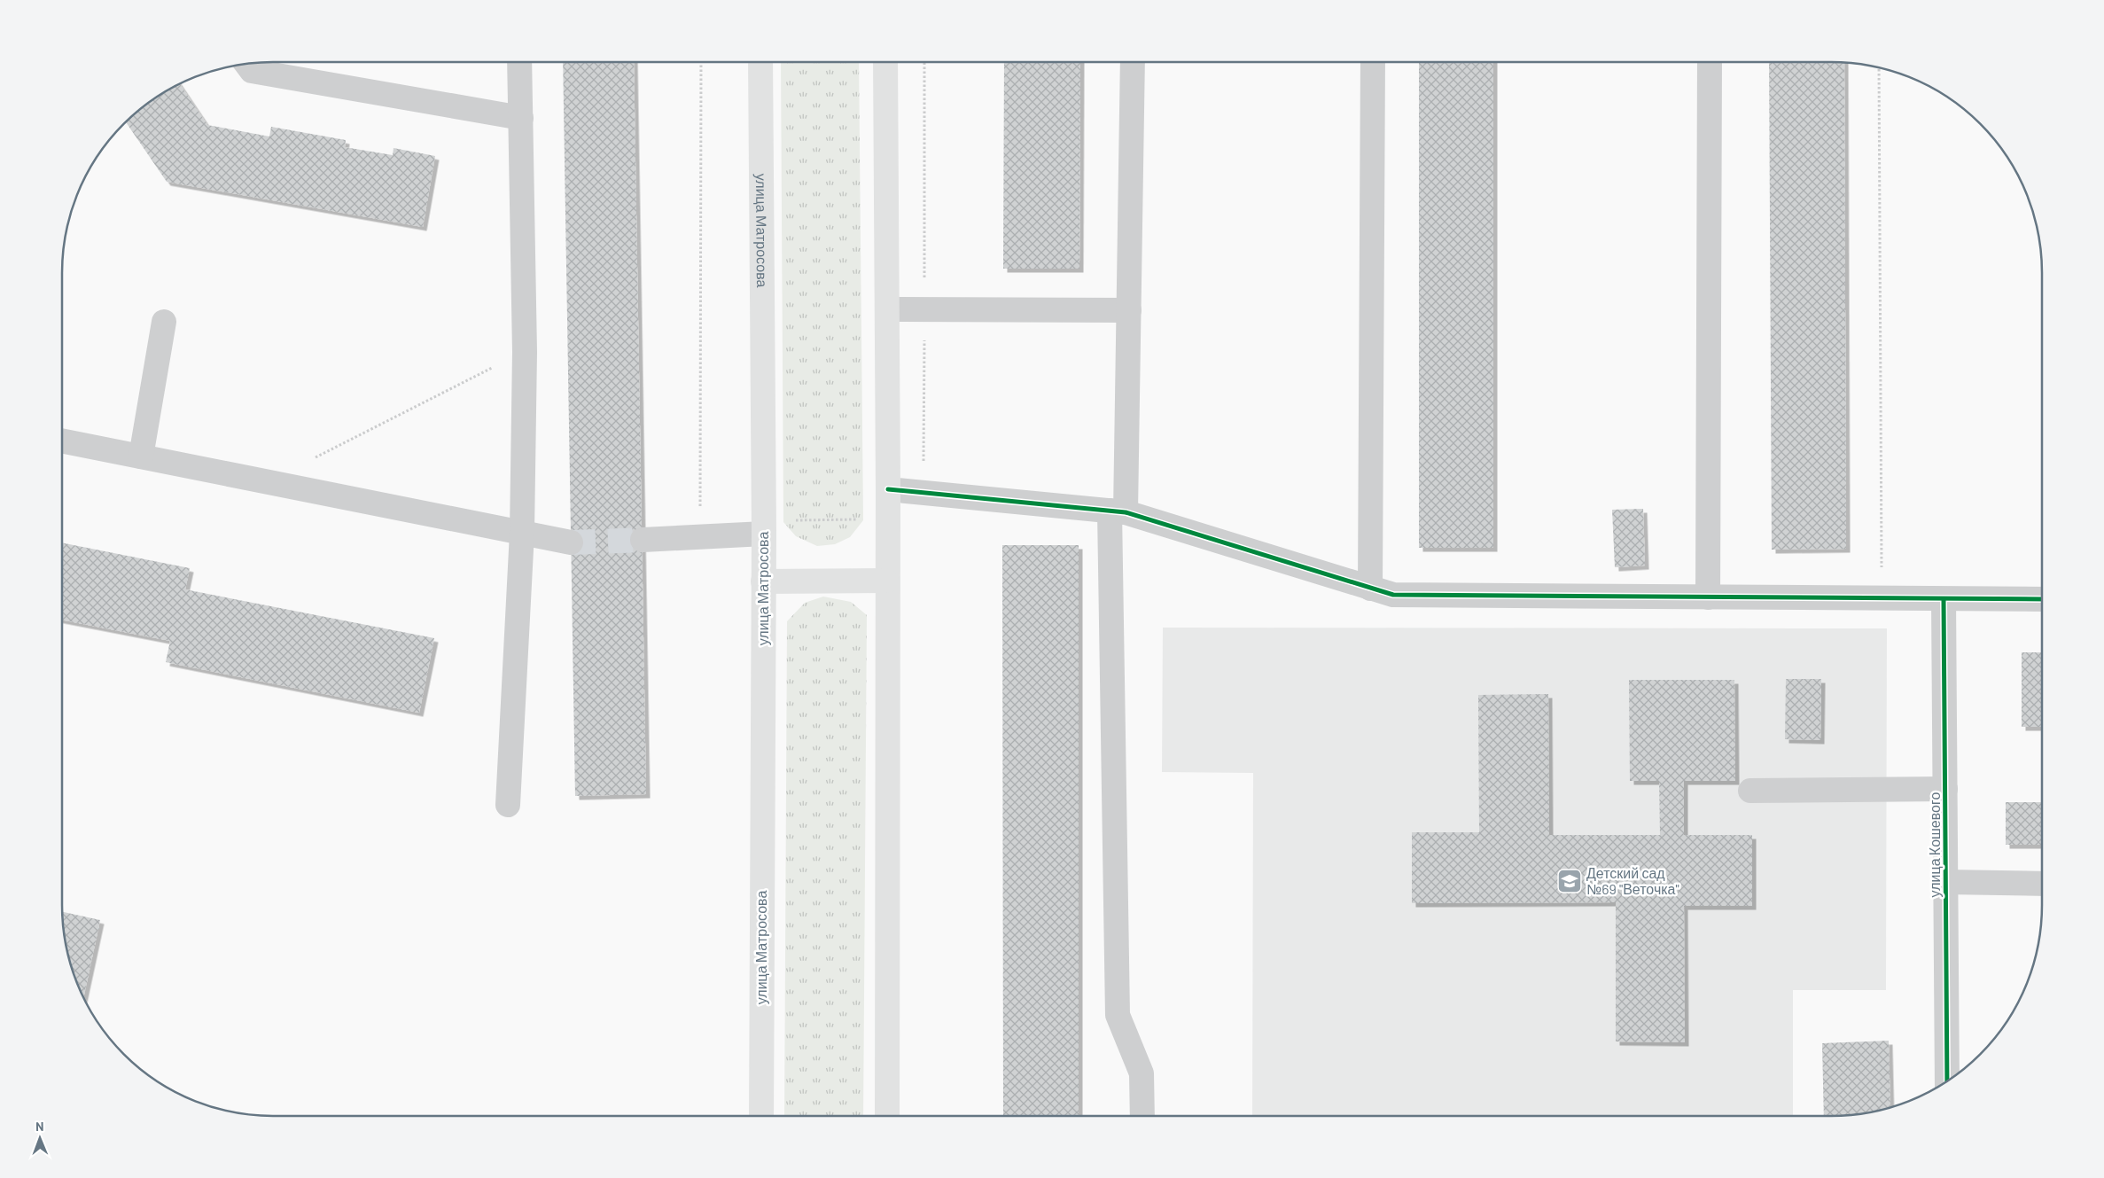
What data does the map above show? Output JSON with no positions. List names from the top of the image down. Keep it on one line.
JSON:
{"streets":{"main road":["улица Матросова"],"street":["улица Кошевого"]},"places":{"school or university":["Детский сад №69 \"Веточка\""]},"north":"top"}
